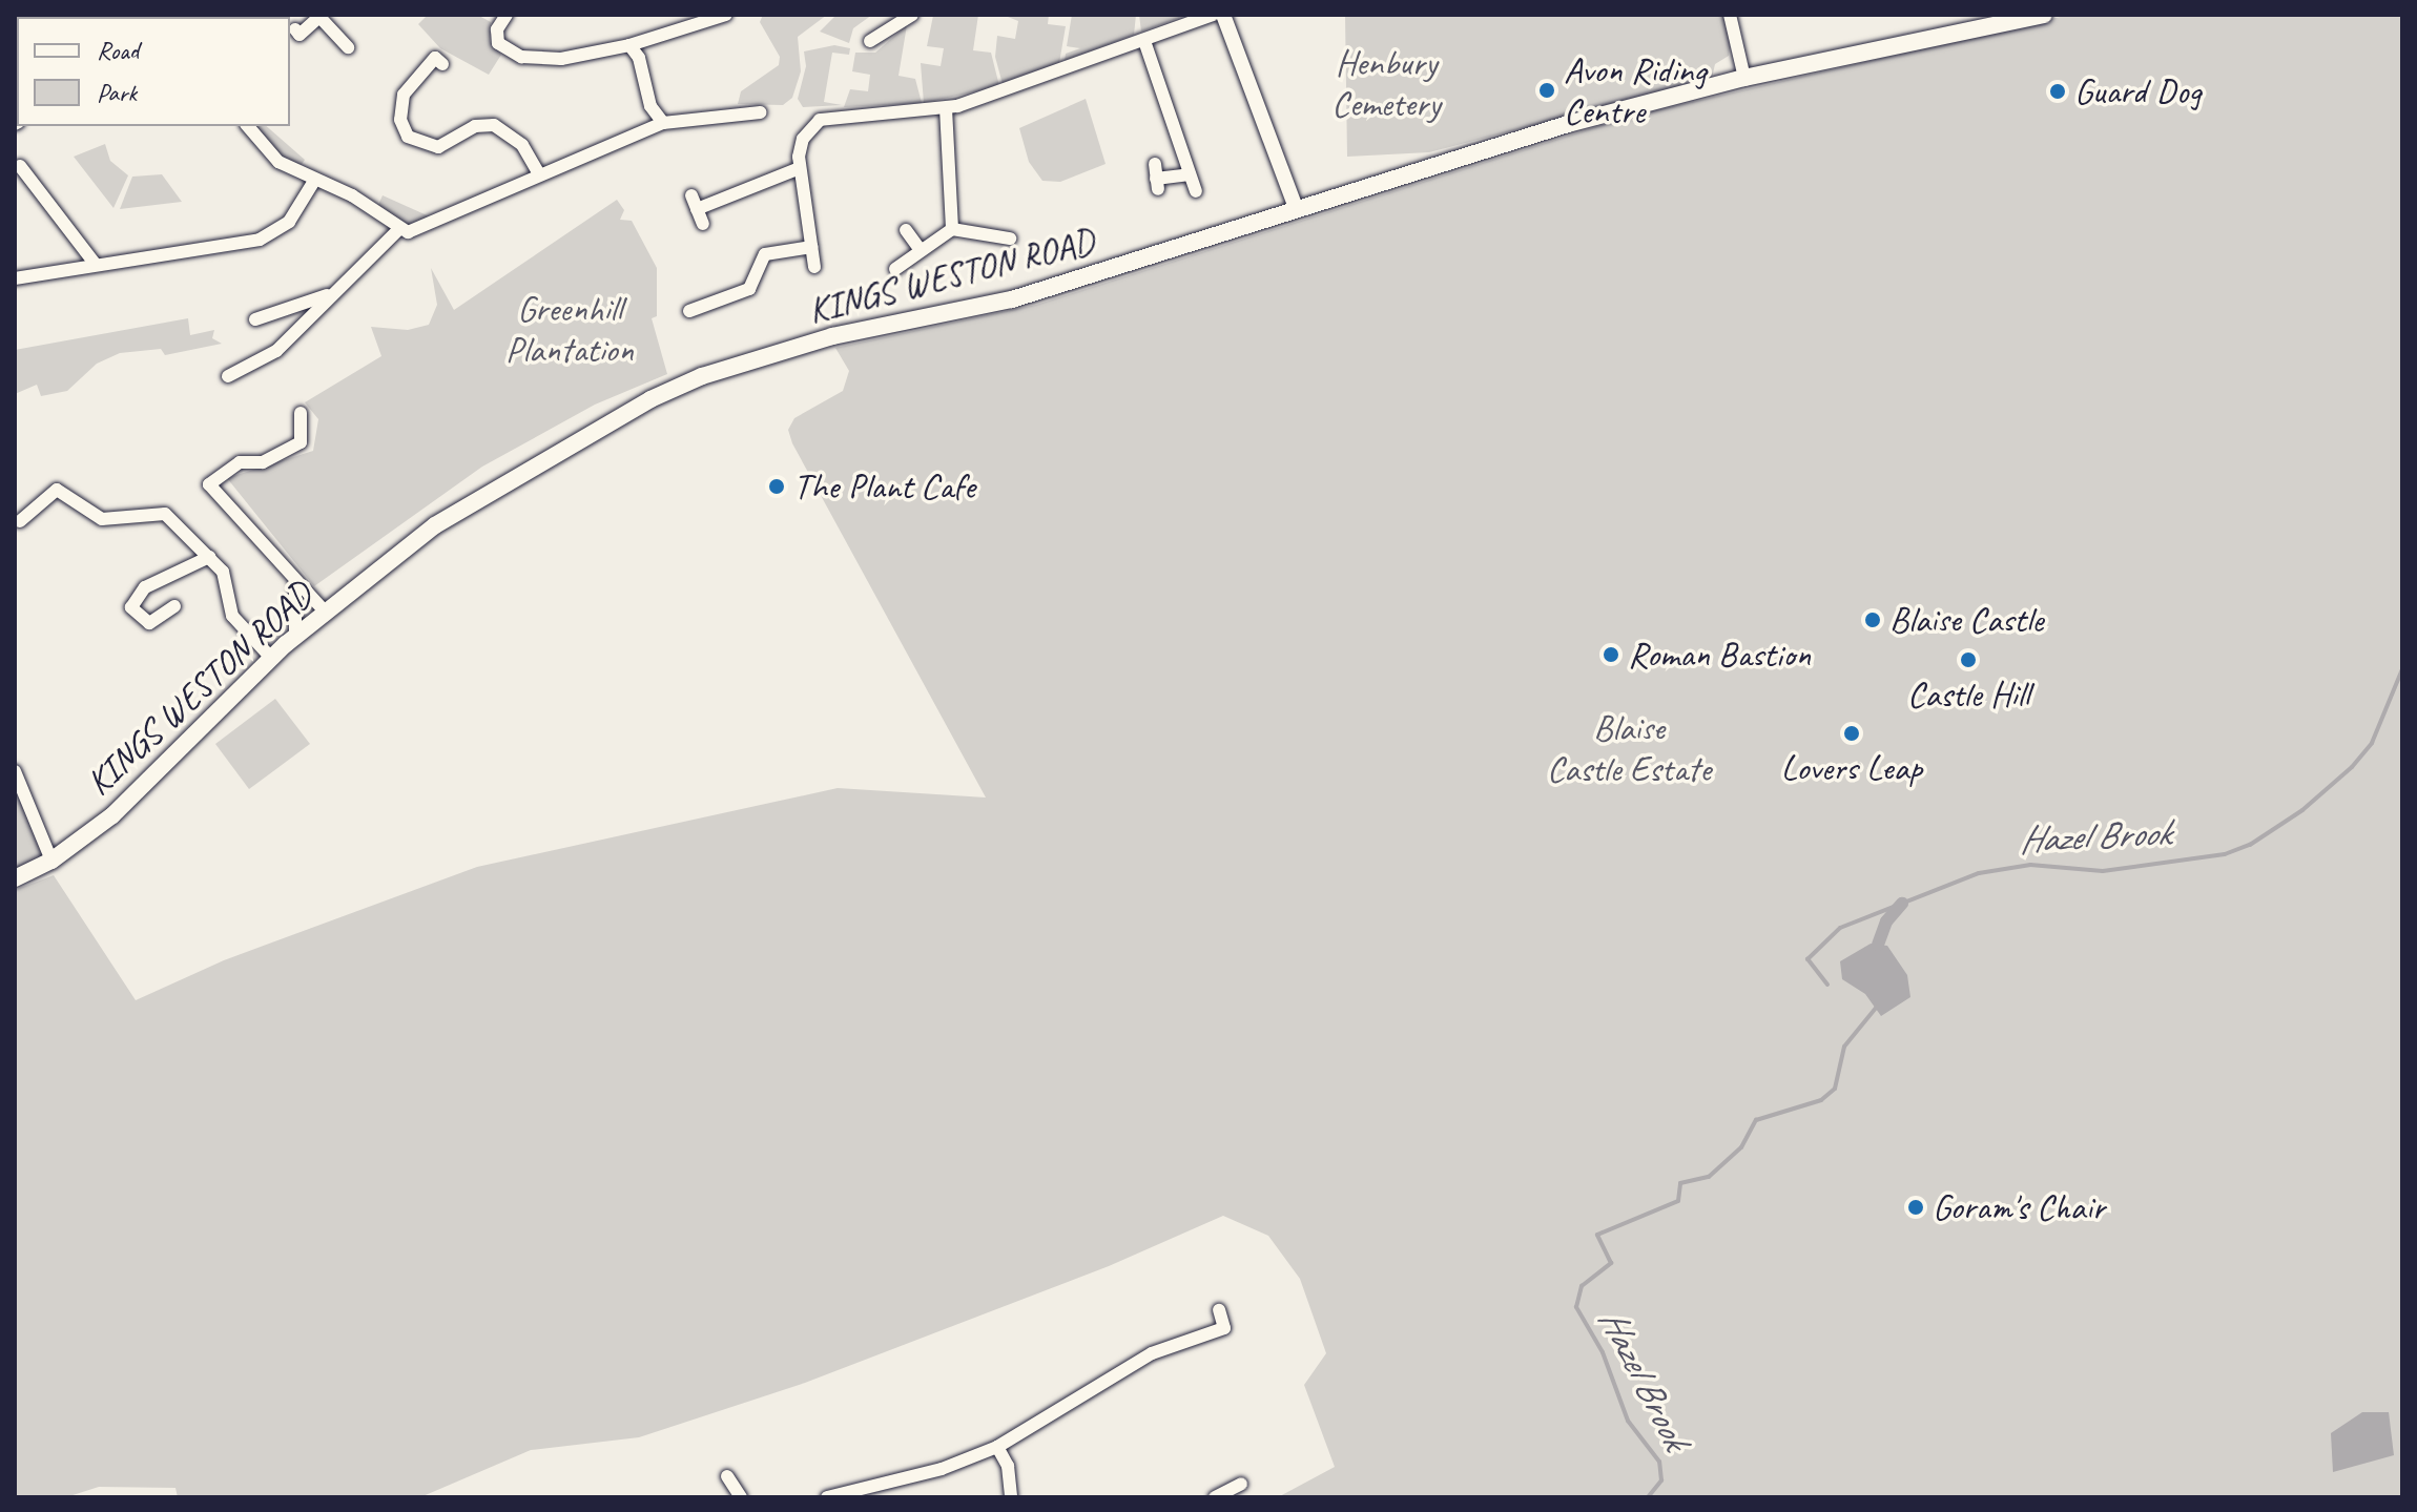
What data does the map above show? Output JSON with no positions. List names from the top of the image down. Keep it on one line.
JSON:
{"streets":{"main road":["KINGS WESTON ROAD"]},"water":["Hazel Brook"],"parks":["Henbury Cemetery","Greenhill Plantation","Blaise Castle Estate"],"places":["Avon Riding Centre","Guard Dog","The Plant Cafe","Blaise Castle","Roman Bastion","Castle Hill","Lovers Leap","Goram's Chair"],"legend":["Road","Park"]}
